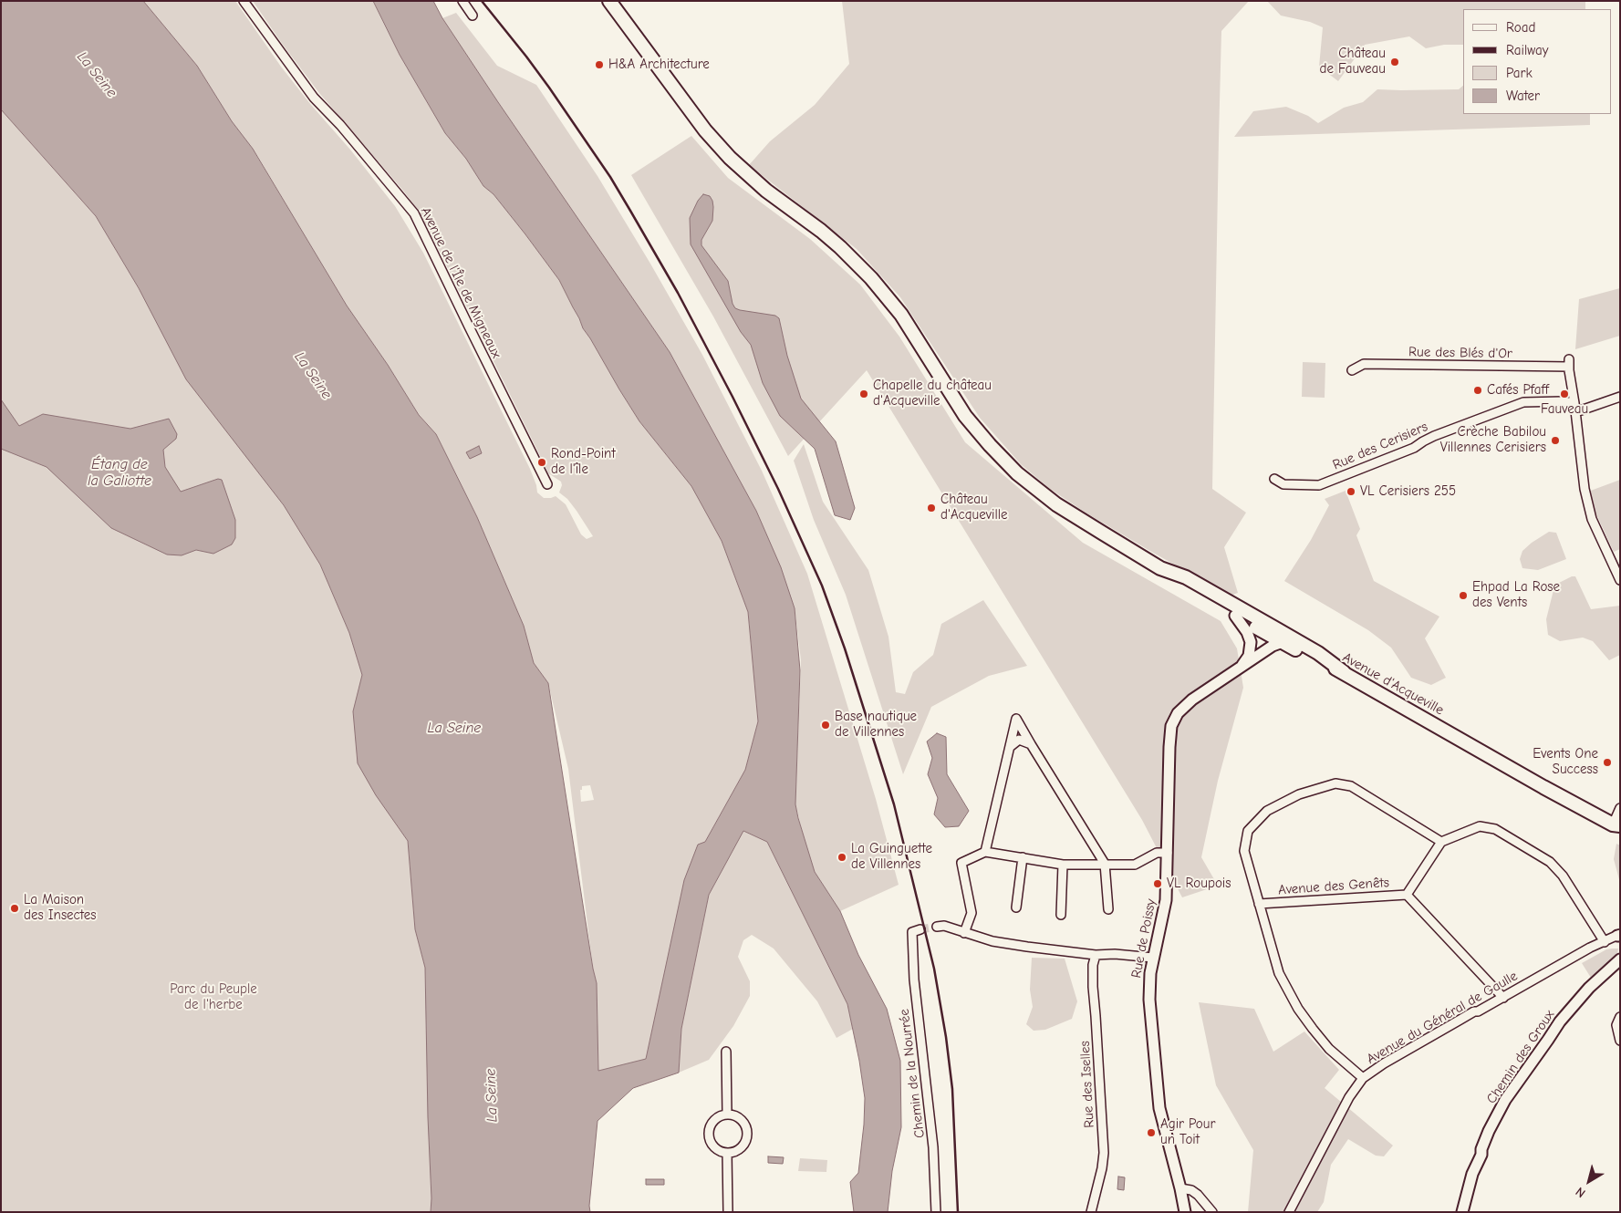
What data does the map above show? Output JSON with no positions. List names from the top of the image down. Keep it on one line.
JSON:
{"streets":{"main road":["Avenue d'Acqueville"],"street":["Avenue de l'Île de Migneaux","Rue des Blés d'Or","Rue des Cerisiers","Avenue des Genêts","Rue de Poissy","Avenue du Général de Gaulle","Chemin des Groux","Chemin de la Nourrée","Rue des Iselles"]},"crossings":[["Rue des Blés d'Or","Rue des Cerisiers"],["Avenue d'Acqueville","Rue de Poissy"],["Avenue des Genêts","Avenue du Général de Gaulle"]],"water":["La Seine","Étang de la Galiotte"],"parks":["Parc du Peuple de l'herbe"],"places":["Château de Fauveau","H&A Architecture","Cafés Pfaff","Chapelle du château d'Acqueville","Fauveau","Crèche Babilou Villennes Cerisiers","Rond-Point de l'île","VL Cerisiers 255","Château d'Acqueville","Ehpad La Rose des Vents","Base nautique de Villennes","Events One Success","La Guinguette de Villennes","VL Roupois","La Maison des Insectes","Agir Pour un Toit"],"legend":["Road","Railway","Park","Water"],"north":"bottom left"}
